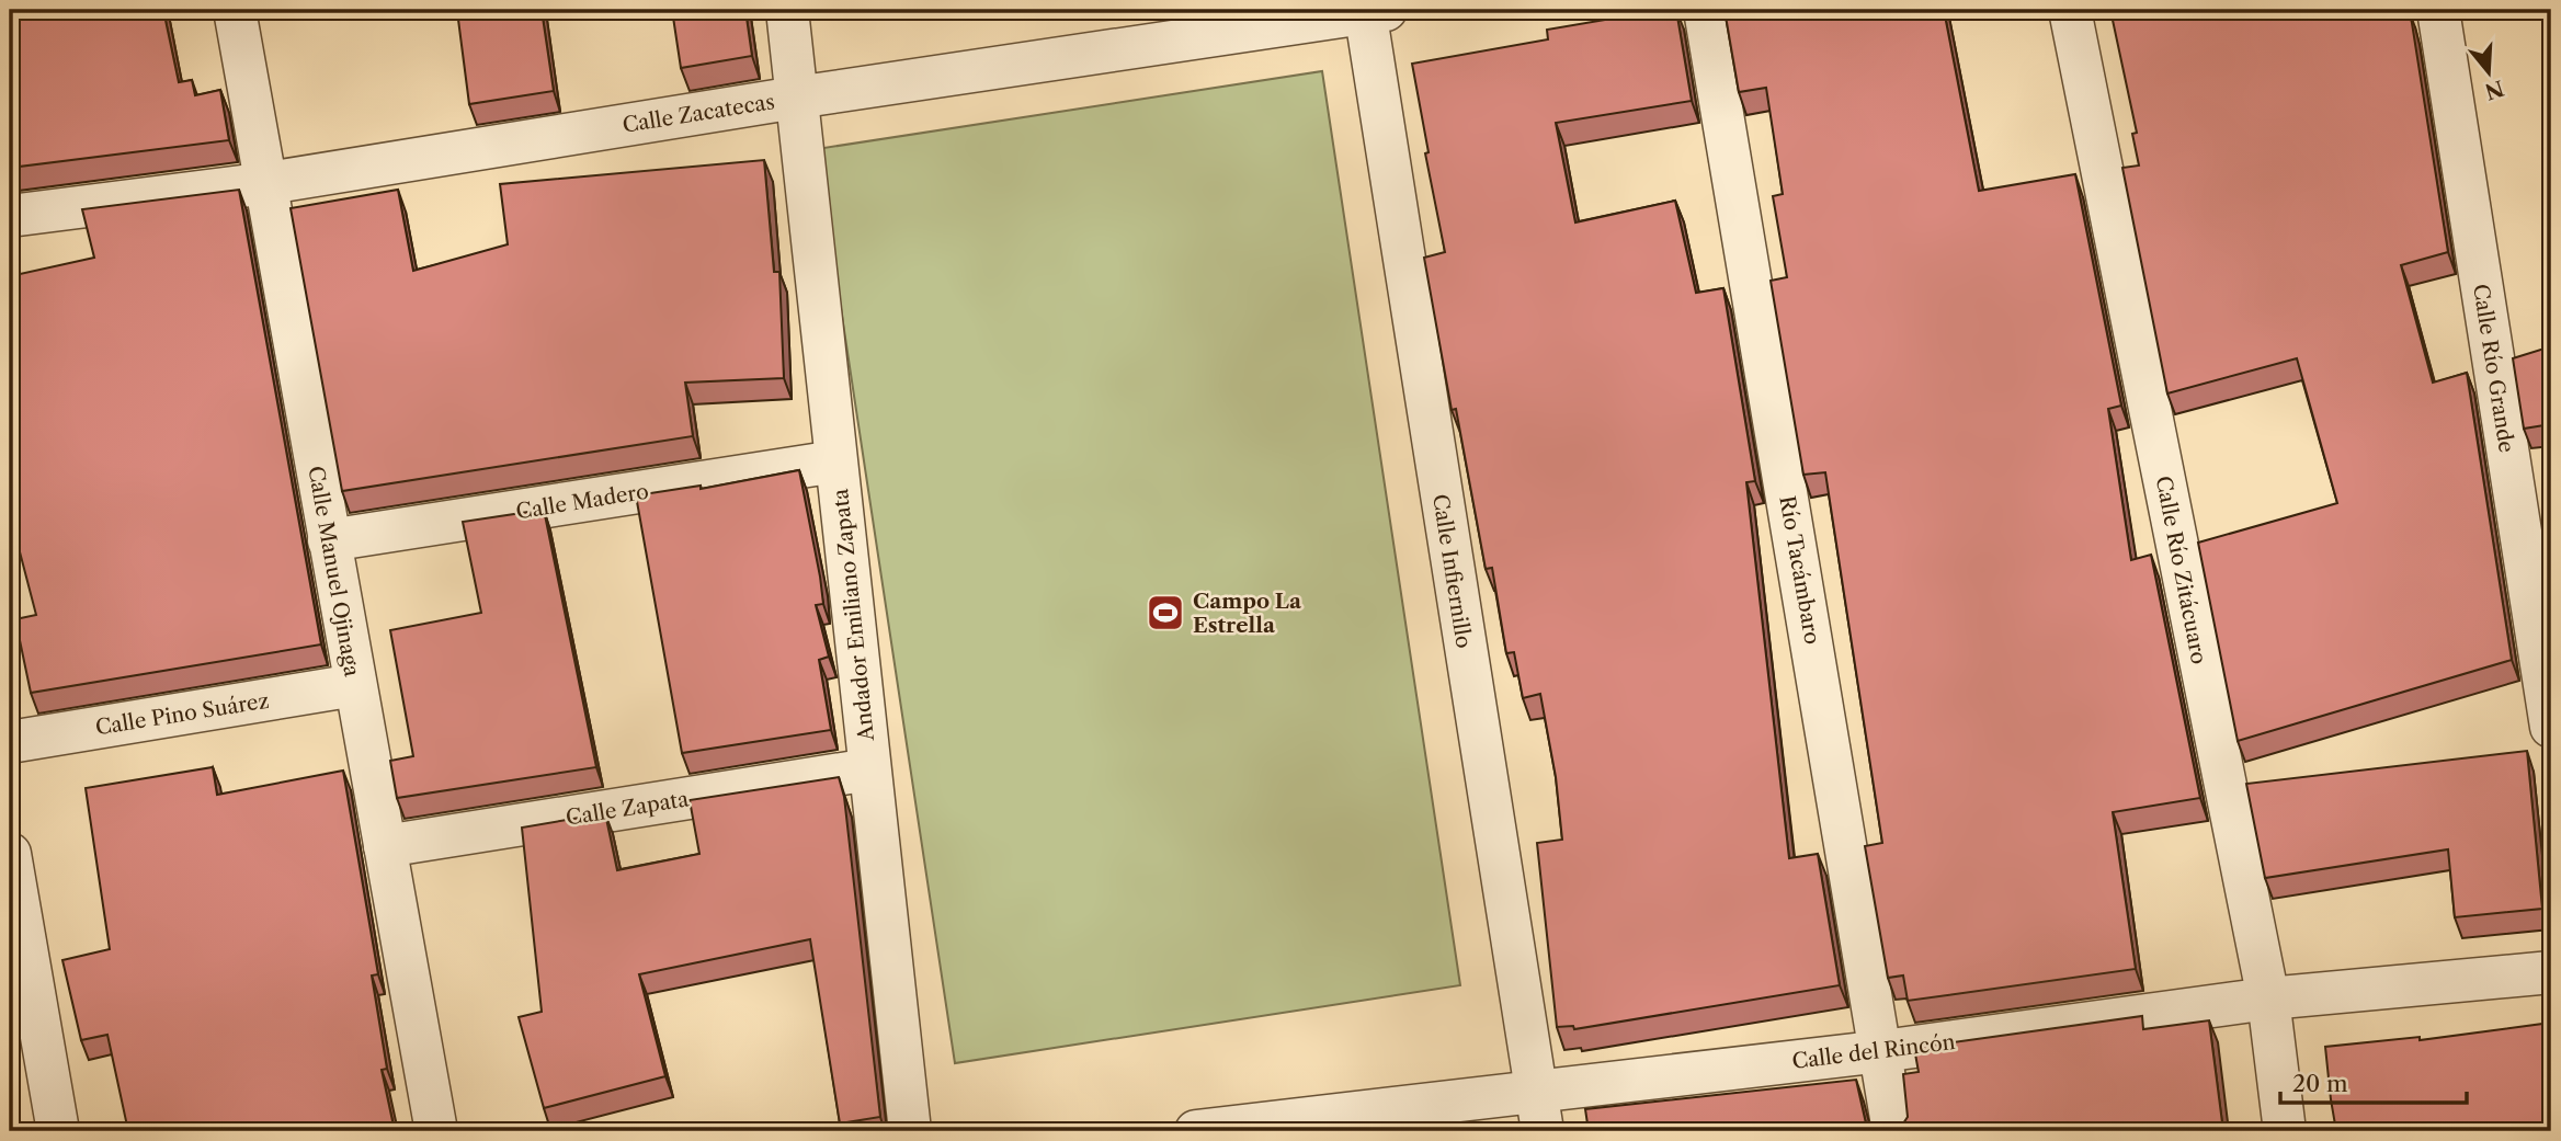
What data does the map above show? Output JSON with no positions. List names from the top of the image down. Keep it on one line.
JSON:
{"streets":{"street":["Calle Zacatecas","Calle Río Grande","Calle Madero","Río Tacámbaro","Calle Río Zitácuaro","Calle Manuel Ojinaga","Calle Infiernillo","Andador Emiliano Zapata","Calle Pino Suárez","Calle Zapata","Calle del Rincón"]},"crossings":[["Calle Zacatecas","Calle Manuel Ojinaga"],["Calle Zacatecas","Calle Infiernillo"],["Calle Zacatecas","Andador Emiliano Zapata"],["Calle Madero","Calle Manuel Ojinaga"],["Calle Madero","Andador Emiliano Zapata"],["Río Tacámbaro","Calle del Rincón"],["Calle Río Zitácuaro","Calle del Rincón"],["Calle Manuel Ojinaga","Calle Pino Suárez"],["Calle Manuel Ojinaga","Calle Zapata"],["Calle Infiernillo","Calle del Rincón"],["Andador Emiliano Zapata","Calle Zapata"]],"places":{"sports":["Campo La Estrella"]},"scale_bar":"20 m","north":"bottom"}
